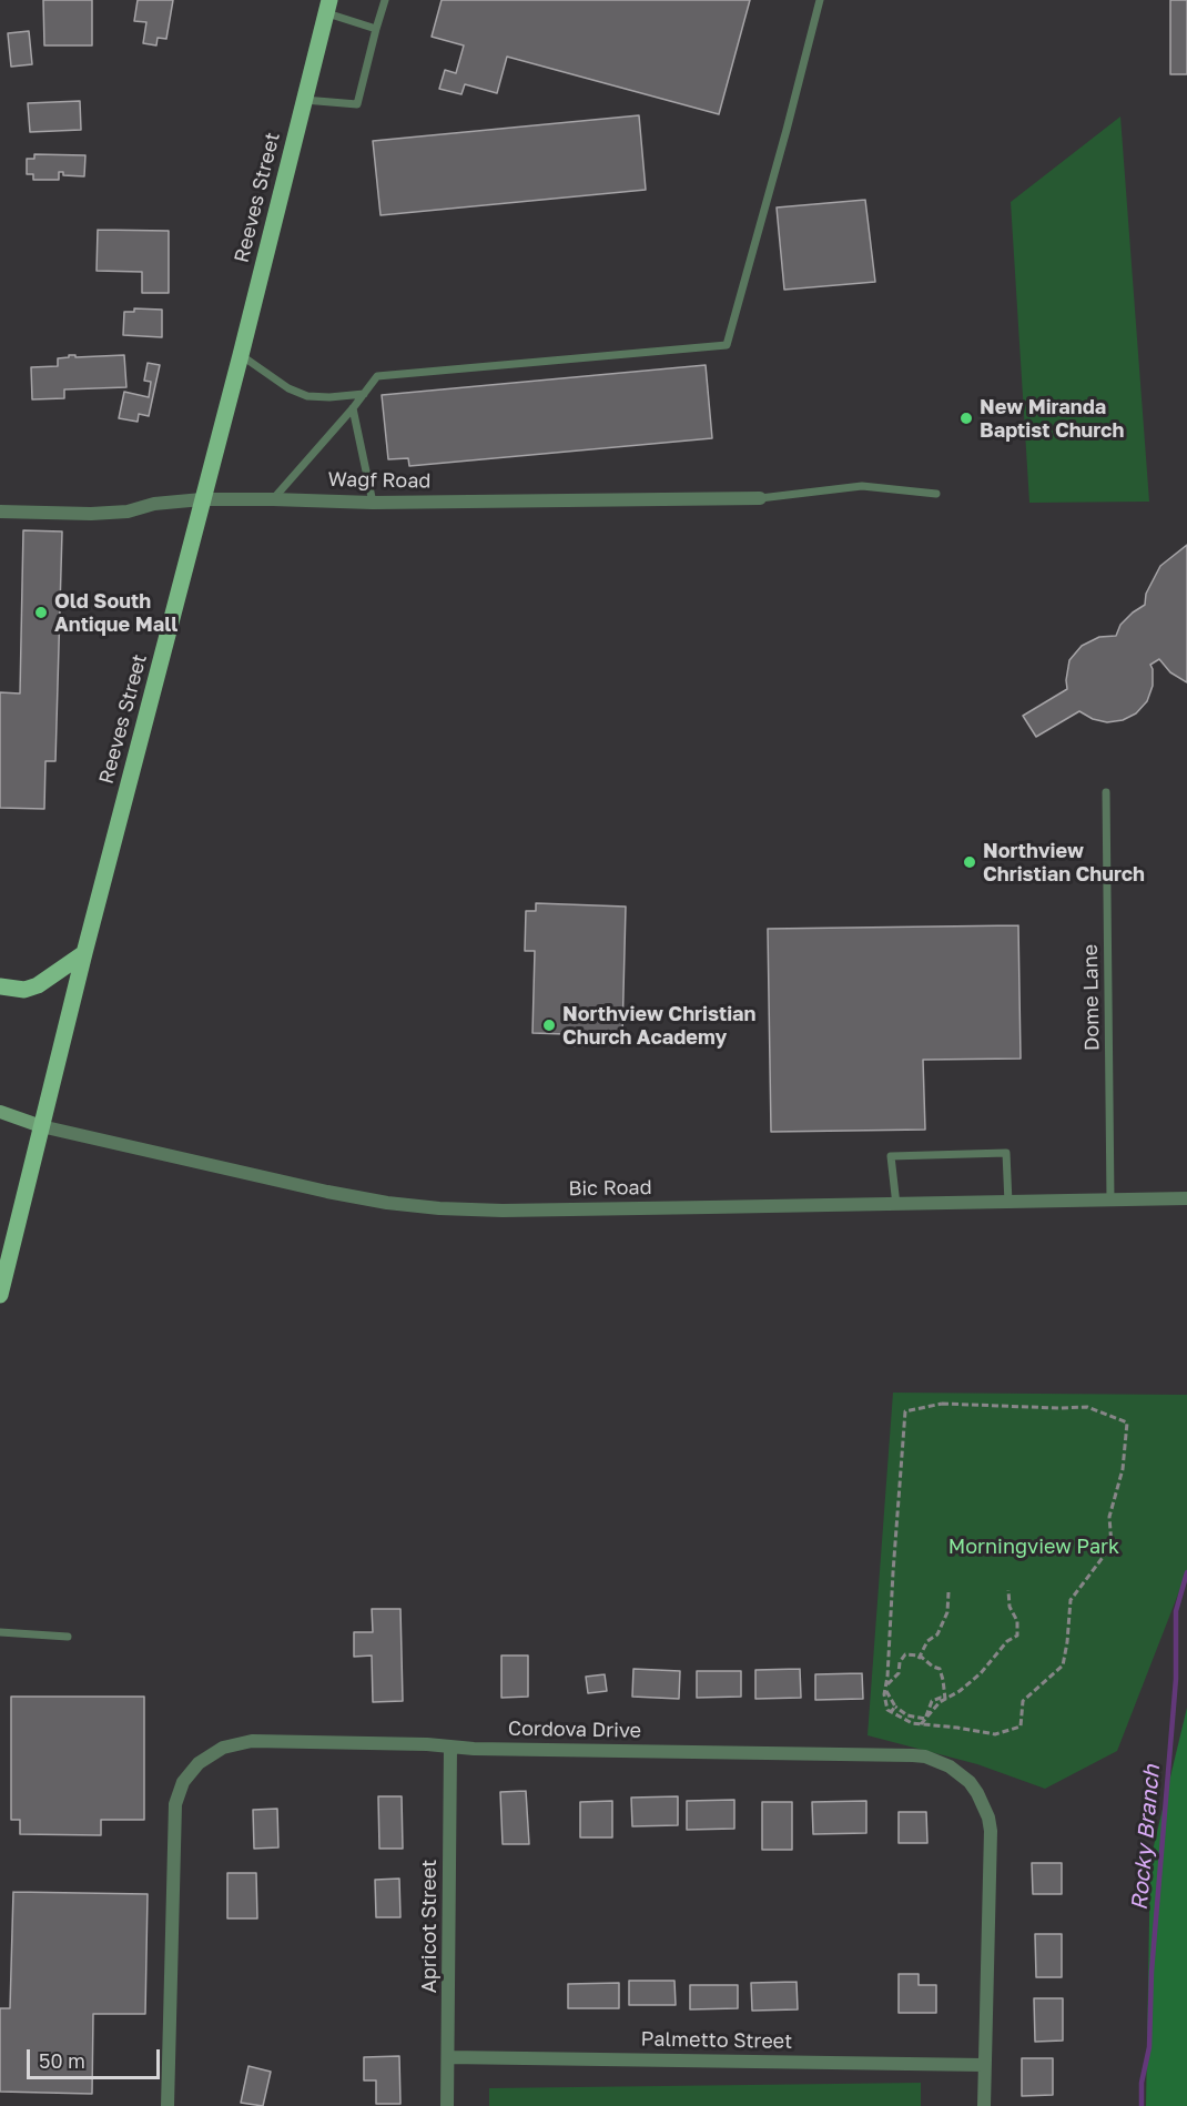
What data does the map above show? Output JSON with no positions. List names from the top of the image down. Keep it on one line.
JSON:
{"streets":{"main road":["Reeves Street"],"street":["Wagf Road","Bic Road","Cordova Drive","Apricot Street","Palmetto Street"],"lane":["Dome Lane"]},"crossings":[["Reeves Street","Wagf Road"],["Reeves Street","Bic Road"],["Dome Lane","Bic Road"],["Cordova Drive","Apricot Street"],["Cordova Drive","Palmetto Street"],["Apricot Street","Palmetto Street"]],"water":["Rocky Branch"],"parks":["Morningview Park"],"places":["New Miranda Baptist Church","Old South Antique Mall","Northview Christian Church","Northview Christian Church Academy"],"scale_bar":"50 m"}
